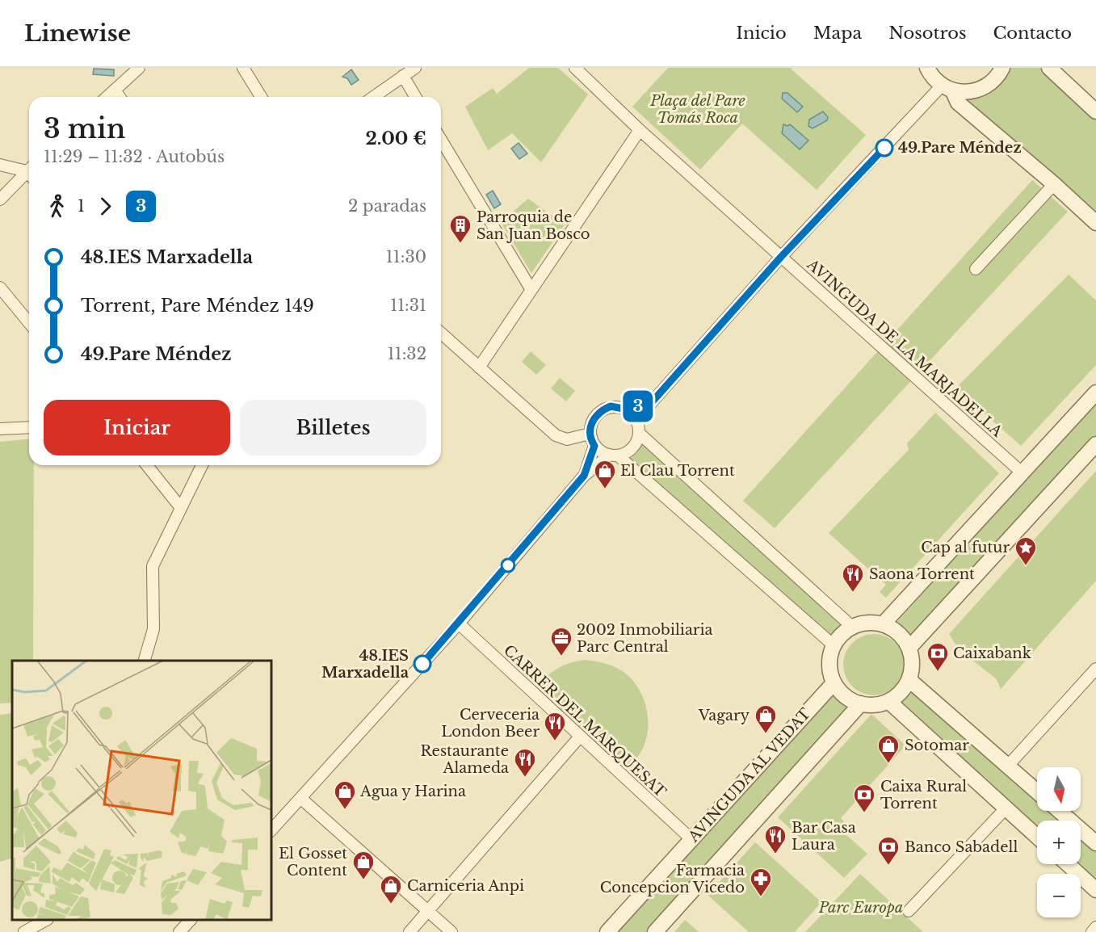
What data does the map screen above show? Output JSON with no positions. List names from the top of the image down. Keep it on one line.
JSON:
{"streets":{"street":["AVINGUDA DE LA MARJADELLA","CARRER DEL MARQUESAT","AVINGUDA AL VEDAT"]},"crossings":[["CARRER DEL MARQUESAT","AVINGUDA AL VEDAT"]],"parks":["Plaça del Pare Tomás Roca","Parc Europa"],"places":{"other":["49.Pare Méndez","48.IES Marxadella"],"building":["Parroquia de San Juan Bosco"],"shop":["El Clau Torrent","Vagary","Sotomar","Agua y Harina","El Gosset Content","Carniceria Anpi"],"place":["Cap al futur"],"restaurant":["Saona Torrent","Cerveceria London Beer","Restaurante Alameda","Bar Casa Laura"],"office":["2002 Inmobiliaria Parc Central"],"bank":["Caixabank","Caixa Rural Torrent","Banco Sabadell"],"pharmacy":["Farmacia Concepcion Vicedo"]},"lines":["bus line 3"],"north":"bottom","page":{"header":"Linewise","nav":["Inicio","Mapa","Nosotros","Contacto"],"on_map":"3","heading":["3 min","11:29 – 11:32 · Autobús","2.00 €"],"legs":["1","3","2 paradas"],"list":[{"name":"48.IES Marxadella","value":"11:30"},{"name":"Torrent, Pare Méndez 149","value":"11:31"},{"name":"49.Pare Méndez","value":"11:32"}],"buttons":["Iniciar","Billetes"],"map_buttons":["+","−"]}}
